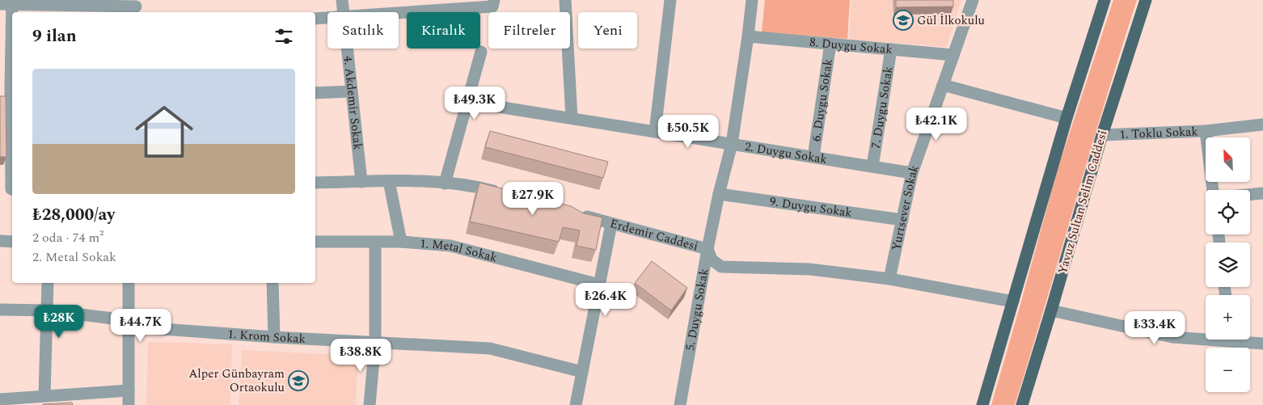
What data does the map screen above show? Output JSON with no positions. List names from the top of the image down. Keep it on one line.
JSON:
{"streets":{"main road":["Yavuz Sultan Selim Caddesi"],"street":["8. Duygu Sokak","6. Duygu Sokak","4. Akdemir Sokak","7. Duygu Sokak","1. Toklu Sokak","2. Duygu Sokak","9. Duygu Sokak","Yurtsever Sokak","Erdemir Caddesi","1. Metal Sokak","5. Duygu Sokak","1. Krom Sokak"]},"crossings":[["8. Duygu Sokak","6. Duygu Sokak"],["8. Duygu Sokak","7. Duygu Sokak"],["8. Duygu Sokak","Yurtsever Sokak"],["8. Duygu Sokak","5. Duygu Sokak"],["6. Duygu Sokak","2. Duygu Sokak"],["7. Duygu Sokak","2. Duygu Sokak"],["1. Toklu Sokak","Yavuz Sultan Selim Caddesi"],["2. Duygu Sokak","Yurtsever Sokak"],["2. Duygu Sokak","5. Duygu Sokak"],["9. Duygu Sokak","Yurtsever Sokak"],["9. Duygu Sokak","5. Duygu Sokak"],["Yurtsever Sokak","Erdemir Caddesi"],["Erdemir Caddesi","5. Duygu Sokak"]],"places":{"school or university":["Gül İlkokulu","Alper Günbayram Ortaokulu"]},"north":"top left","page":{"chip":["Satılık","Kiralık","Filtreler","Yeni"],"heading":"9 ilan","list":[{"name":"₺28,000/ay","note":"2 oda · 74 m² · 2. Metal Sokak"}],"price":["₺49.3K","₺42.1K","₺50.5K","₺27.9K","₺26.4K","₺28K","₺44.7K","₺33.4K","₺38.8K"],"map_buttons":["+","−"]}}
